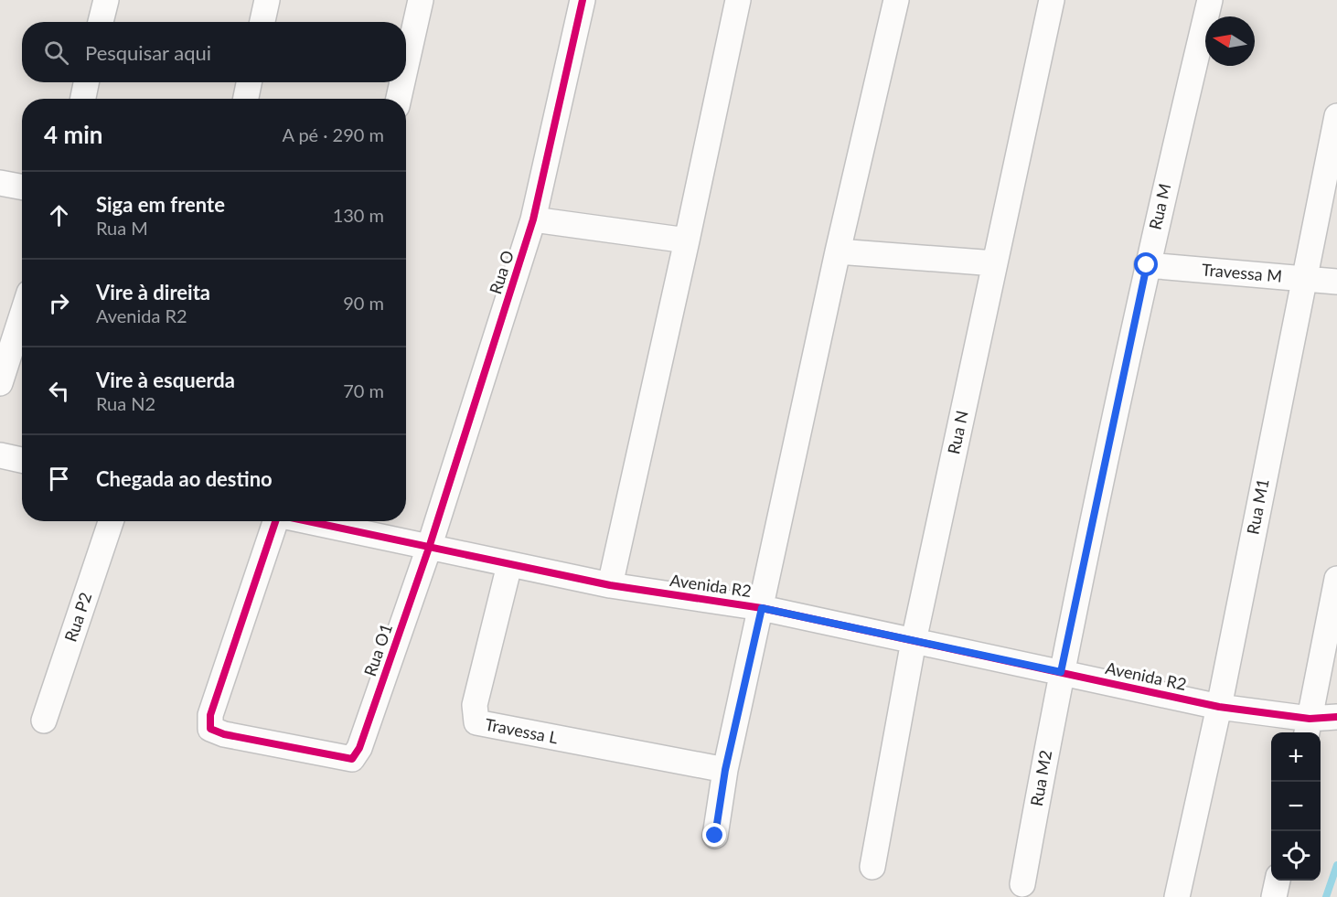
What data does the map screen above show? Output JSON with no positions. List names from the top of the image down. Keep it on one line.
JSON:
{"streets":{"street":["Rua M","Rua O","Travessa M","Rua N","Rua M1","Avenida R2","Rua P2","Rua O1","Travessa L","Rua M2"]},"crossings":[["Rua M","Travessa M"],["Rua M","Avenida R2"],["Rua M","Rua M2"],["Rua O","Avenida R2"],["Rua O","Rua O1"],["Travessa M","Rua M1"],["Rua N","Avenida R2"],["Rua M1","Avenida R2"],["Avenida R2","Rua O1"],["Avenida R2","Travessa L"],["Avenida R2","Rua M2"]],"north":"left","page":{"search":"Pesquisar aqui","heading":["4 min","A pé · 290 m"],"list":[["Siga em frente","Rua M","130 m"],["Vire à direita","Avenida R2","90 m"],["Vire à esquerda","Rua N2","70 m"],"Chegada ao destino"],"map_buttons":["+","−"]}}
